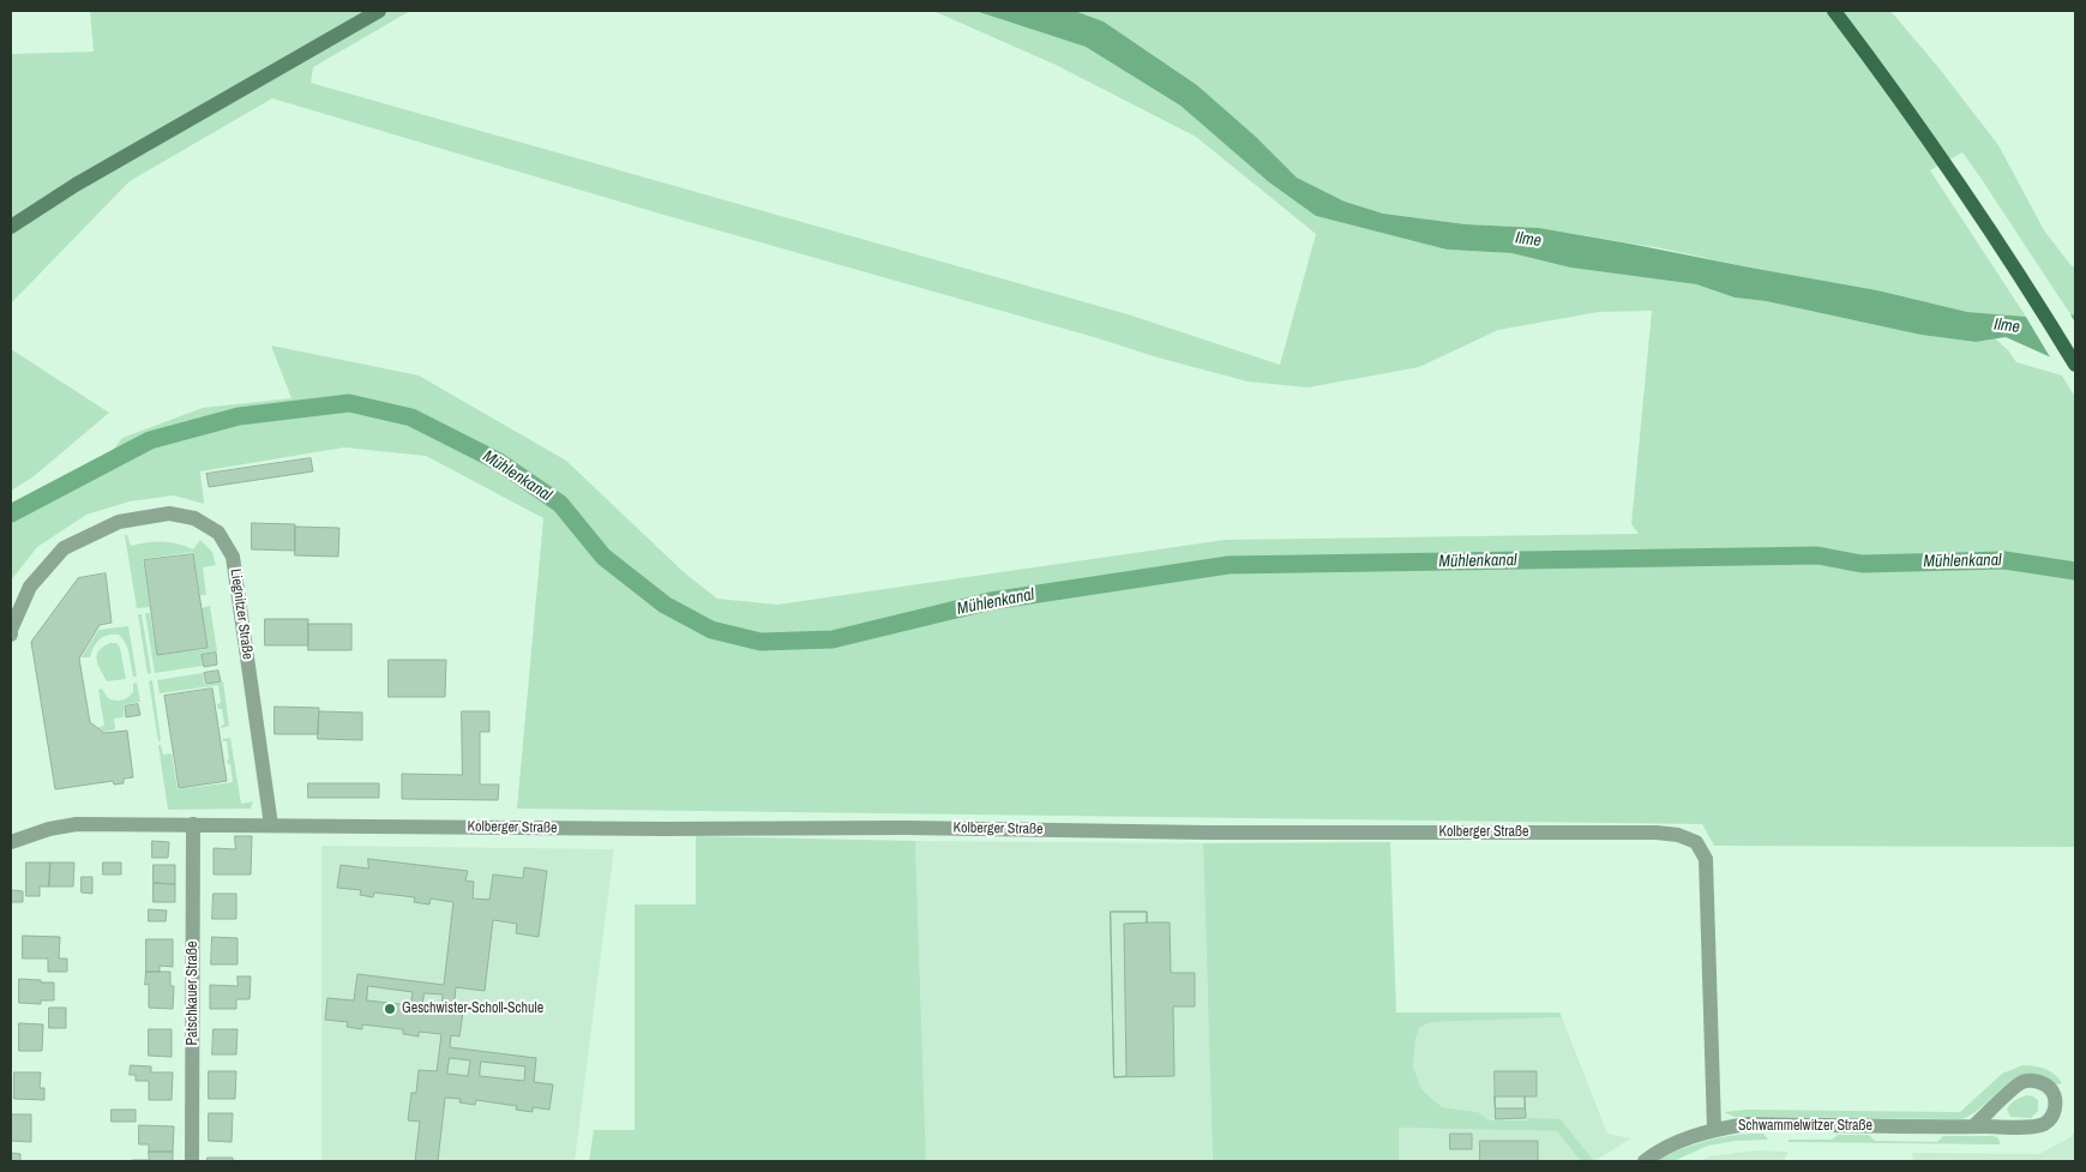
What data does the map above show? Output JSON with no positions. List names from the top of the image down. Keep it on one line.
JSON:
{"streets":{"street":["Liegnitzer Straße","Kolberger Straße","Patschkauer Straße","Schwammelwitzer Straße"]},"crossings":[["Liegnitzer Straße","Kolberger Straße"],["Kolberger Straße","Patschkauer Straße"],["Kolberger Straße","Schwammelwitzer Straße"]],"water":["Ilme","Mühlenkanal"],"places":["Geschwister-Scholl-Schule"]}
